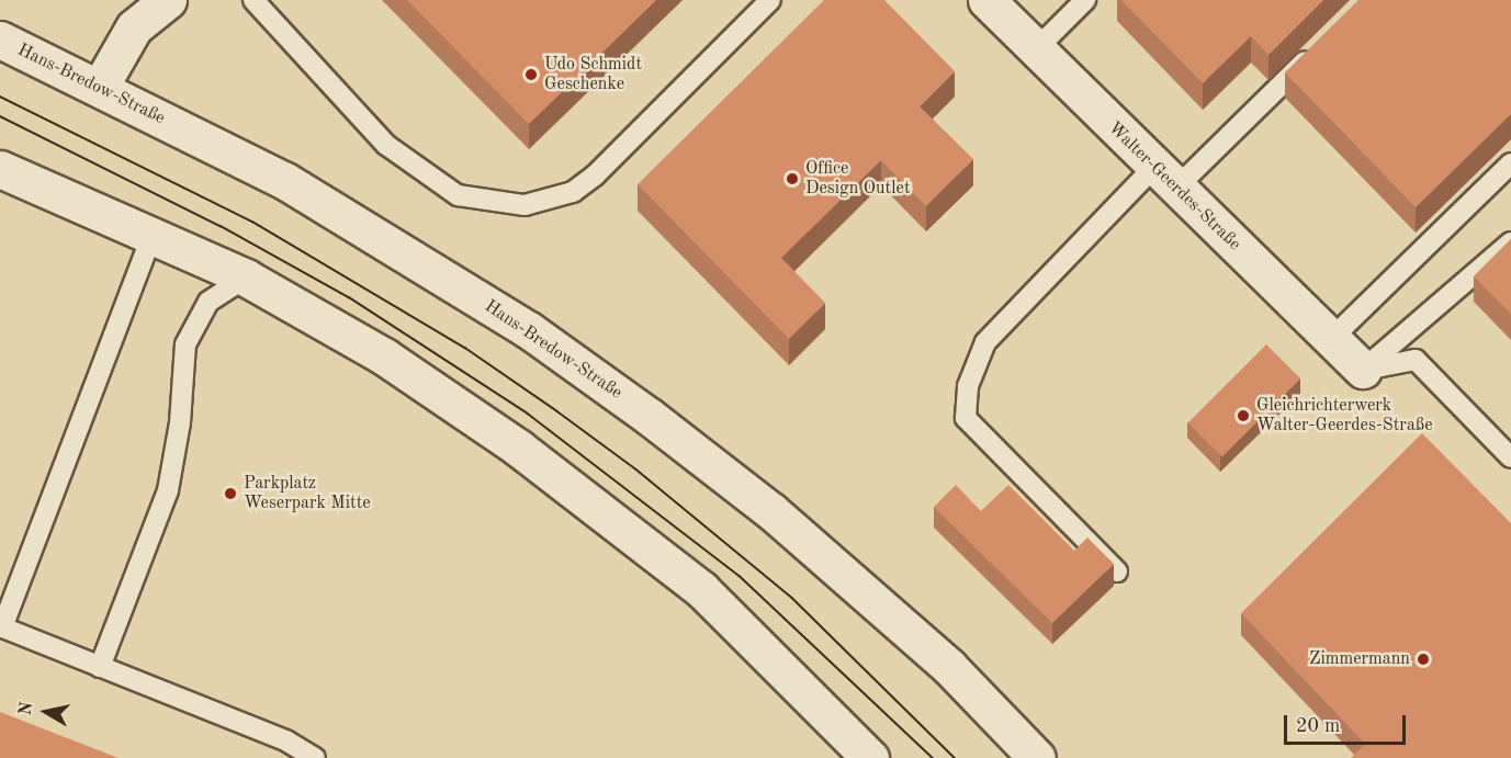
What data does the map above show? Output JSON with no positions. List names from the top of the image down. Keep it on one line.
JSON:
{"streets":{"main road":["Hans-Bredow-Straße","Walter-Geerdes-Straße"]},"places":["Udo Schmidt Geschenke","Office Design Outlet","Gleichrichterwerk Walter-Geerdes-Straße","Parkplatz Weserpark Mitte","Zimmermann"],"scale_bar":"20 m","north":"left"}
